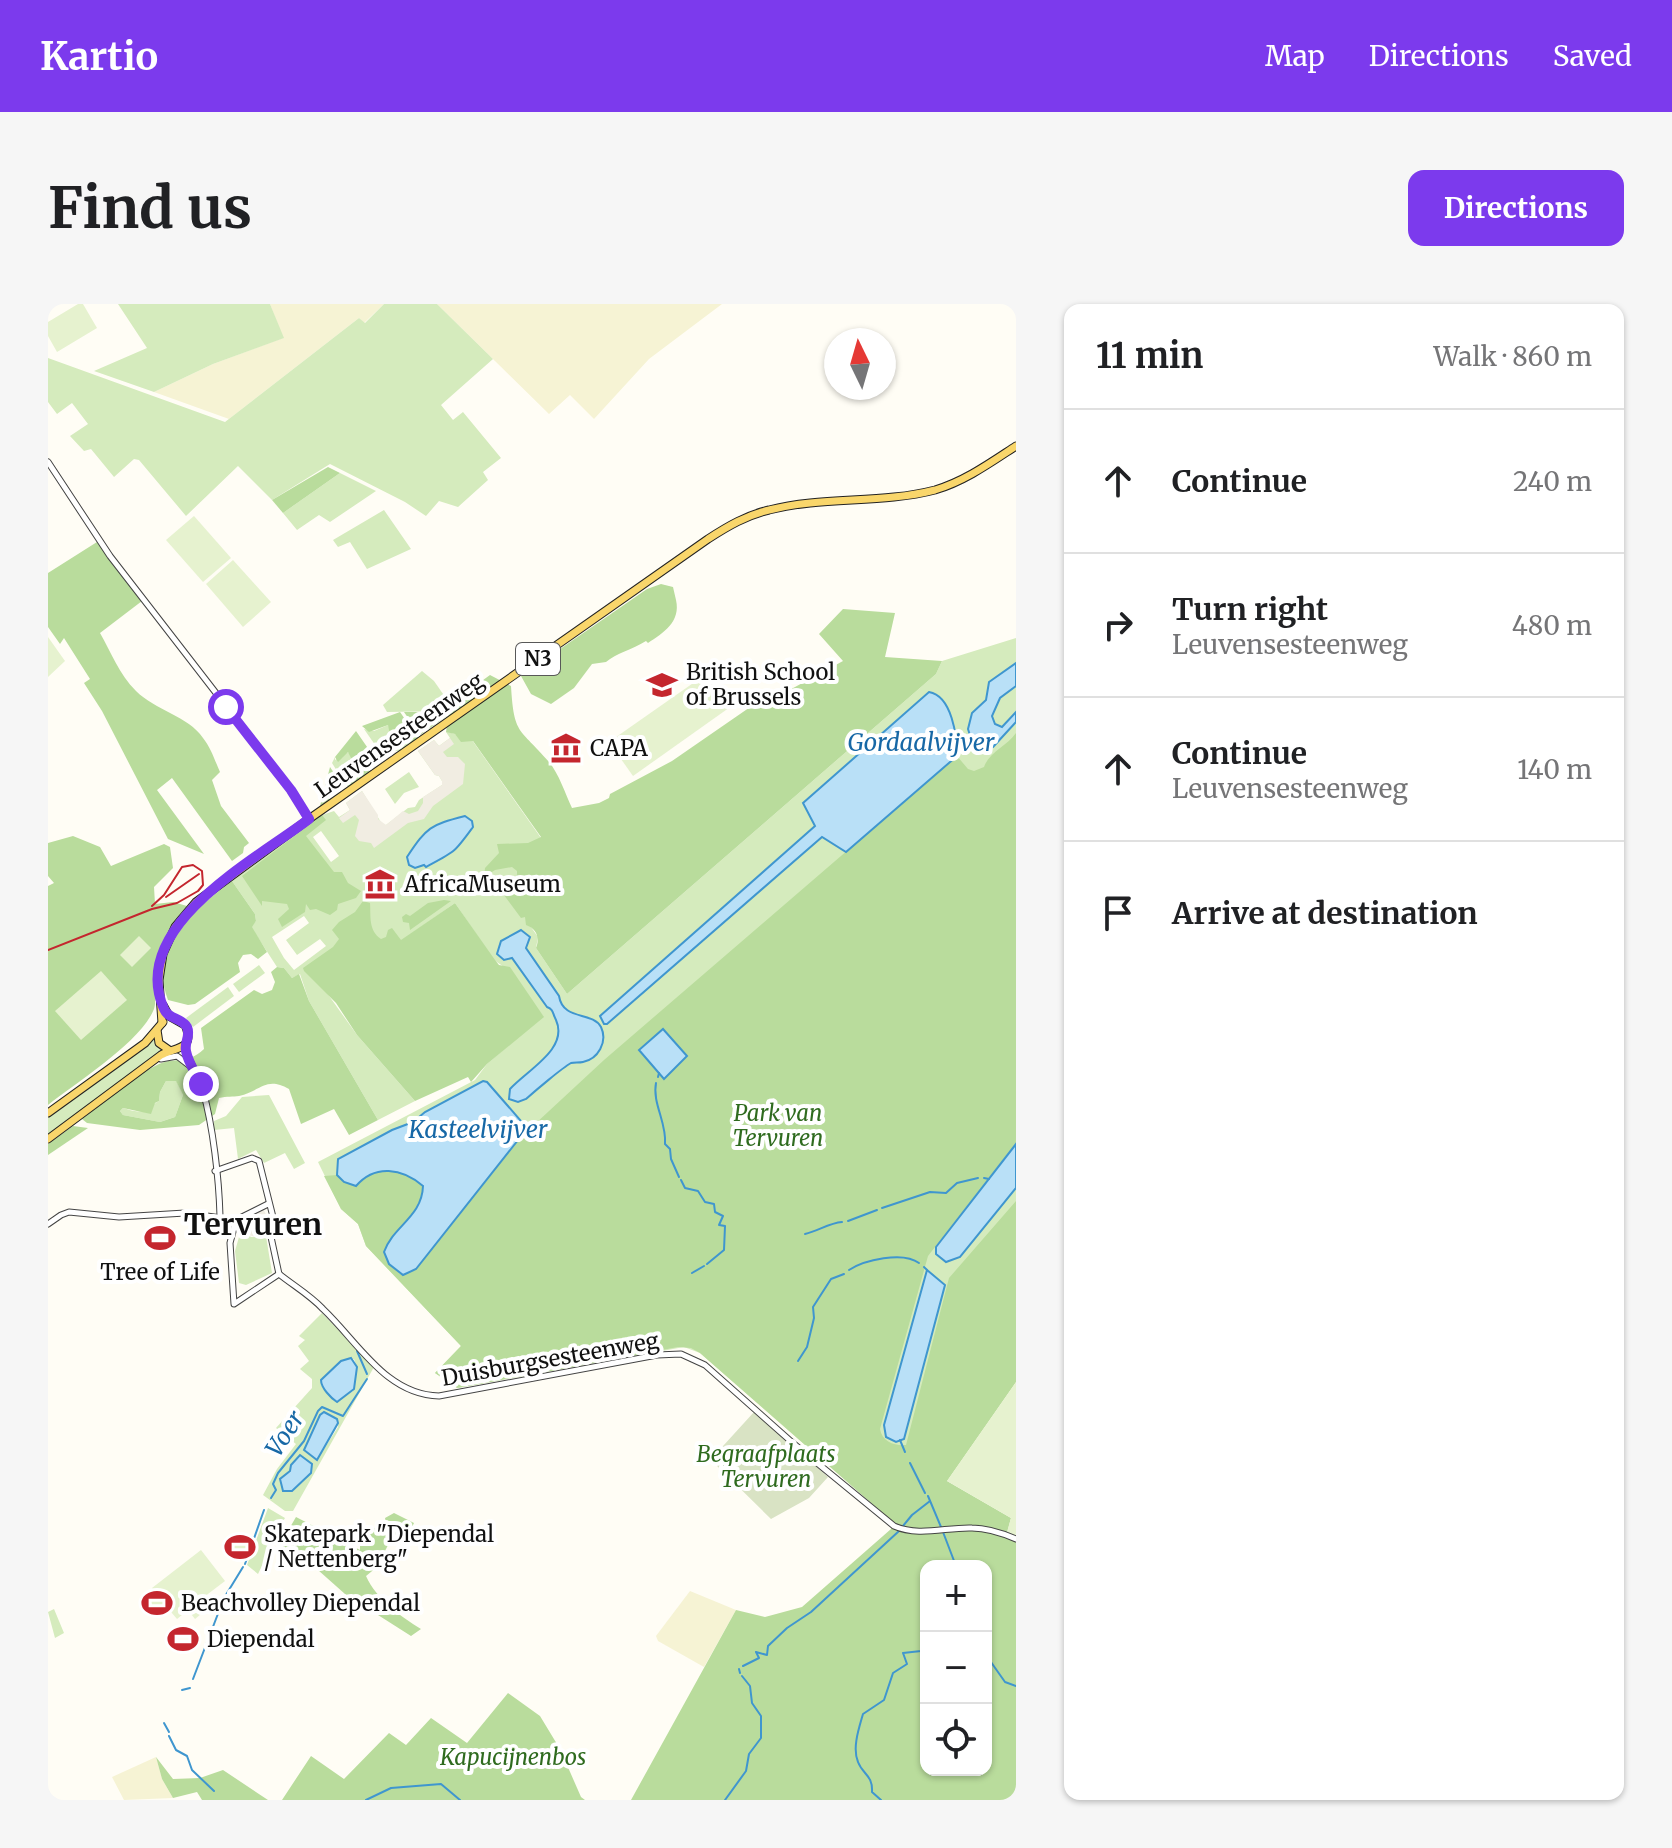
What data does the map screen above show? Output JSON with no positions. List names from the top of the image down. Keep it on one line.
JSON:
{"streets":{"main road":["N3","Leuvensesteenweg"],"street":["Duisburgsesteenweg"]},"crossings":[["N3","Leuvensesteenweg"]],"districts":["Tervuren"],"water":["Gordaalvijver","Kasteelvijver","Voer"],"parks":["Park van Tervuren","Begraafplaats Tervuren","Kapucijnenbos"],"places":{"school or university":["British School of Brussels"],"museum":["CAPA","AfricaMuseum"],"sports":["Tree of Life","Skatepark \"Diependal / Nettenberg\"","Beachvolley Diependal","Diependal"]},"north":"top","page":{"header":"Kartio","nav":["Map","Directions","Saved"],"buttons":"Directions","title":"Find us","heading":["11 min","Walk · 860 m"],"list":[["Continue","240 m"],["Turn right","Leuvensesteenweg","480 m"],["Continue","Leuvensesteenweg","140 m"],"Arrive at destination"],"map_buttons":["+","−"]}}
